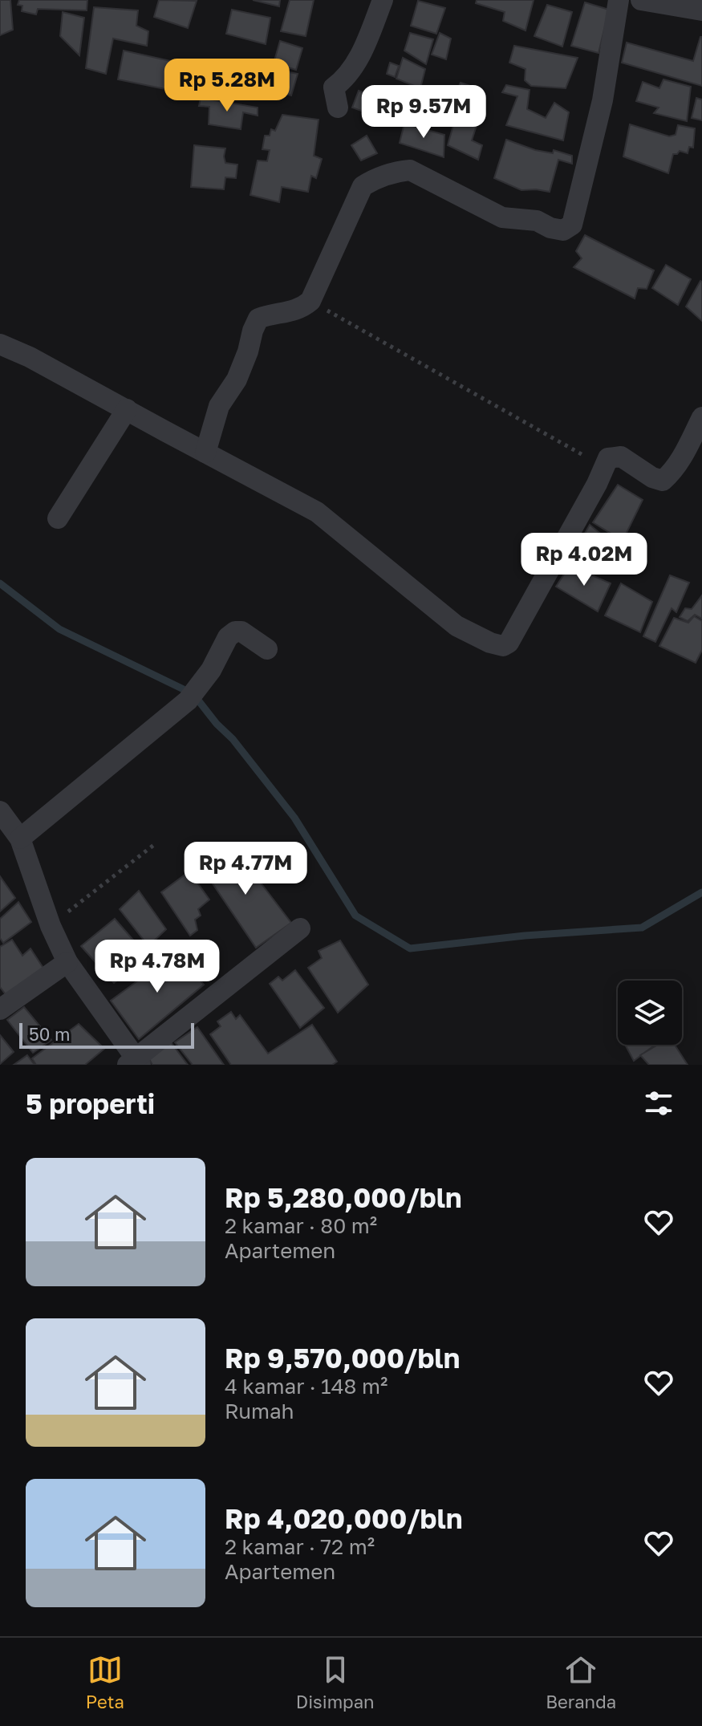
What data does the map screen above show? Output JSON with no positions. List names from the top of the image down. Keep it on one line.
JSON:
{"scale_bar":"50 m","page":{"price":["Rp 5.28M","Rp 9.57M","Rp 4.02M","Rp 4.77M","Rp 4.78M"],"scale":"50 m","heading":"5 properti","list":[{"name":"Rp 5,280,000/bln","note":"2 kamar · 80 m² · Apartemen"},{"name":"Rp 9,570,000/bln","note":"4 kamar · 148 m² · Rumah"},{"name":"Rp 4,020,000/bln","note":"2 kamar · 72 m² · Apartemen"}],"tabs":["Peta","Disimpan","Beranda"]}}
